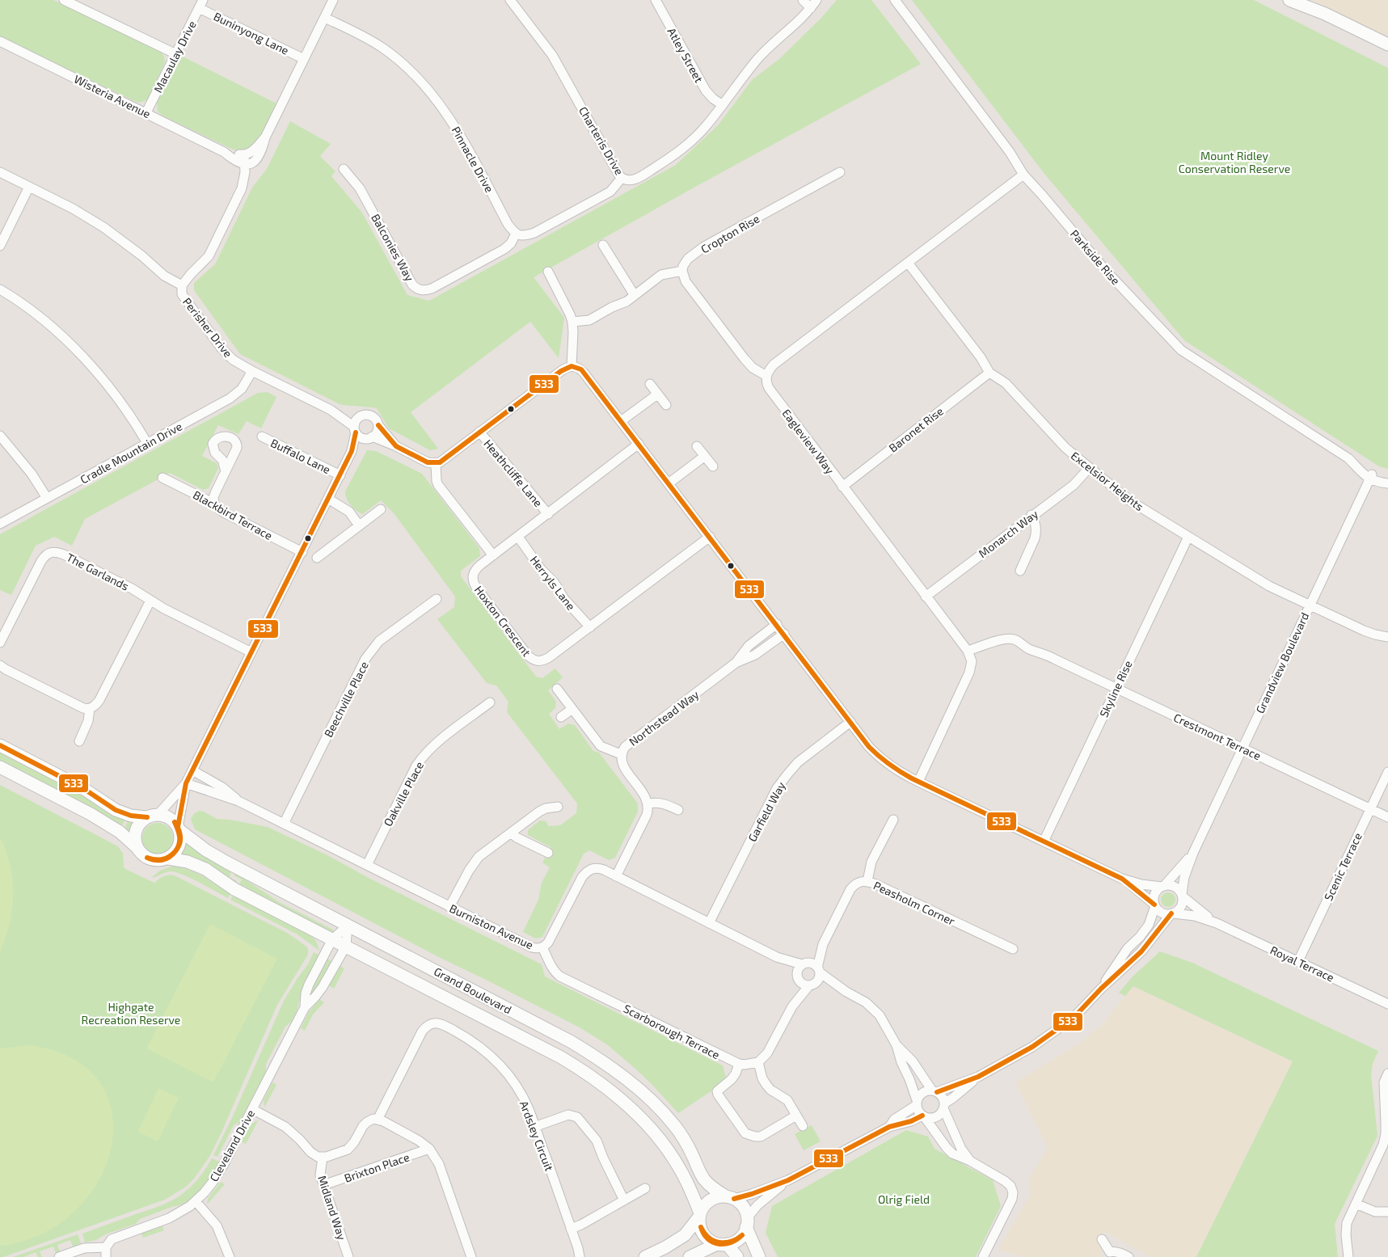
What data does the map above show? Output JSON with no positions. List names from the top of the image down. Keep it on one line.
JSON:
{"streets":{"street":["Buninyong Lane","Atley Street","Macaulay Drive","Wisteria Avenue","Charteris Drive","Pinnacle Drive","Cropton Rise","Balconies Way","Parkside Rise","Perisher Drive","Baronet Rise","Eagleview Way","Cradle Mountain Drive","Buffalo Lane","Heathcliffe Lane","Excelsior Heights","Blackbird Terrace","Monarch Way","The Garlands","Herryls Lane","Hoxton Crescent","Grandview Boulevard","Skyline Rise","Beechville Place","Northstead Way","Crestmont Terrace","Oakville Place","Garfield Way","Scenic Terrace","Peasholm Corner","Burniston Avenue","Royal Terrace","Grand Boulevard","Scarborough Terrace","Ardsley Circuit","Cleveland Drive","Brixton Place","Midland Way"]},"crossings":[["Buninyong Lane","Macaulay Drive"],["Atley Street","Charteris Drive"],["Macaulay Drive","Wisteria Avenue"],["Wisteria Avenue","Perisher Drive"],["Pinnacle Drive","Balconies Way"],["Parkside Rise","Grandview Boulevard"],["Perisher Drive","Cradle Mountain Drive"],["Baronet Rise","Eagleview Way"],["Baronet Rise","Excelsior Heights"],["Eagleview Way","Monarch Way"],["Eagleview Way","Crestmont Terrace"],["Heathcliffe Lane","Hoxton Crescent"],["Excelsior Heights","Monarch Way"],["Excelsior Heights","Grandview Boulevard"],["Excelsior Heights","Skyline Rise"],["Herryls Lane","Hoxton Crescent"],["Grandview Boulevard","Crestmont Terrace"],["Grandview Boulevard","Royal Terrace"],["Skyline Rise","Crestmont Terrace"],["Beechville Place","Burniston Avenue"],["Crestmont Terrace","Scenic Terrace"],["Oakville Place","Burniston Avenue"],["Garfield Way","Burniston Avenue"],["Scenic Terrace","Royal Terrace"],["Peasholm Corner","Burniston Avenue"],["Burniston Avenue","Scarborough Terrace"],["Grand Boulevard","Cleveland Drive"],["Brixton Place","Midland Way"]],"parks":["Mount Ridley Conservation Reserve","Highgate Recreation Reserve","Olrig Field"],"lines":["transit line 533"]}
